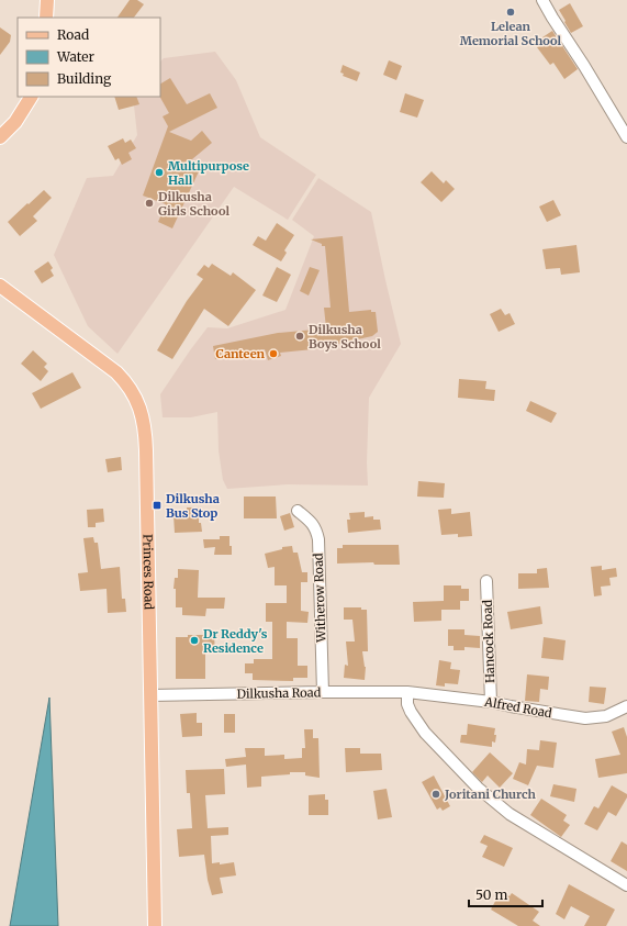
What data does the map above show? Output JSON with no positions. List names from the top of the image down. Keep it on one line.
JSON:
{"streets":{"main road":["Princes Road"],"street":["Witherow Road","Hancock Road","Dilkusha Road","Alfred Road"]},"crossings":[["Princes Road","Dilkusha Road"],["Witherow Road","Dilkusha Road"],["Hancock Road","Alfred Road"],["Dilkusha Road","Alfred Road"]],"places":{"other":["Lelean Memorial School","Multipurpose Hall","Dilkusha Girls School","Dilkusha Boys School","Canteen","Dr Reddy's Residence","Joritani Church"],"transit":["Dilkusha Bus Stop"]},"legend":["Road","Water","Building"],"scale_bar":"50 m"}
